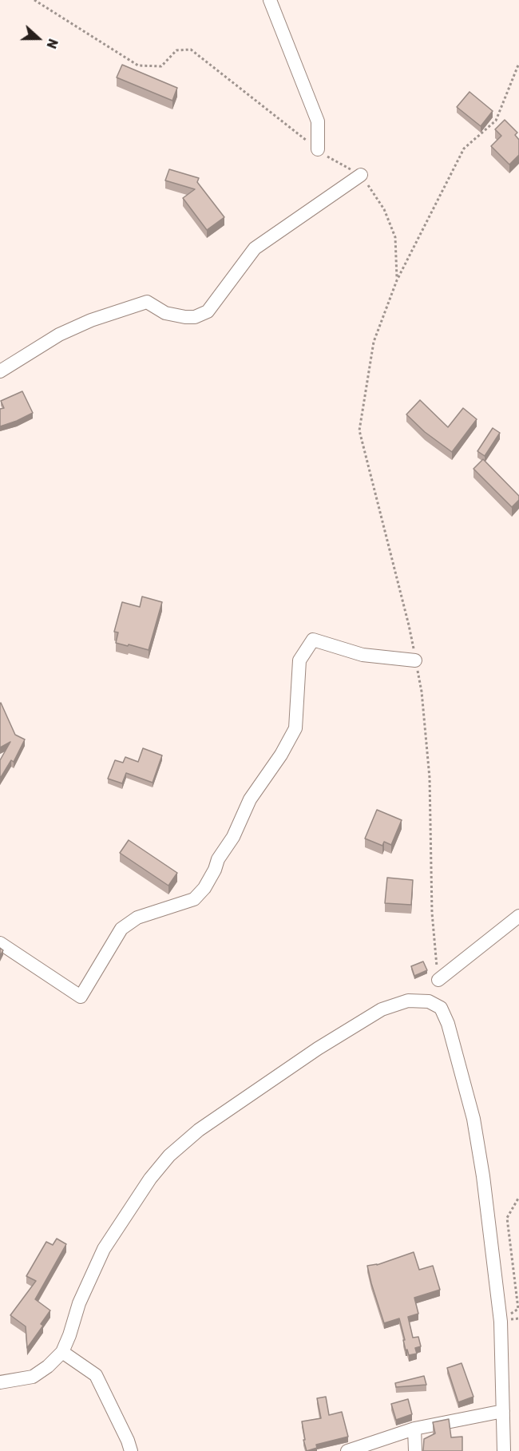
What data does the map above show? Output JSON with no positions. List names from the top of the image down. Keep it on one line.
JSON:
{"north":"right"}
